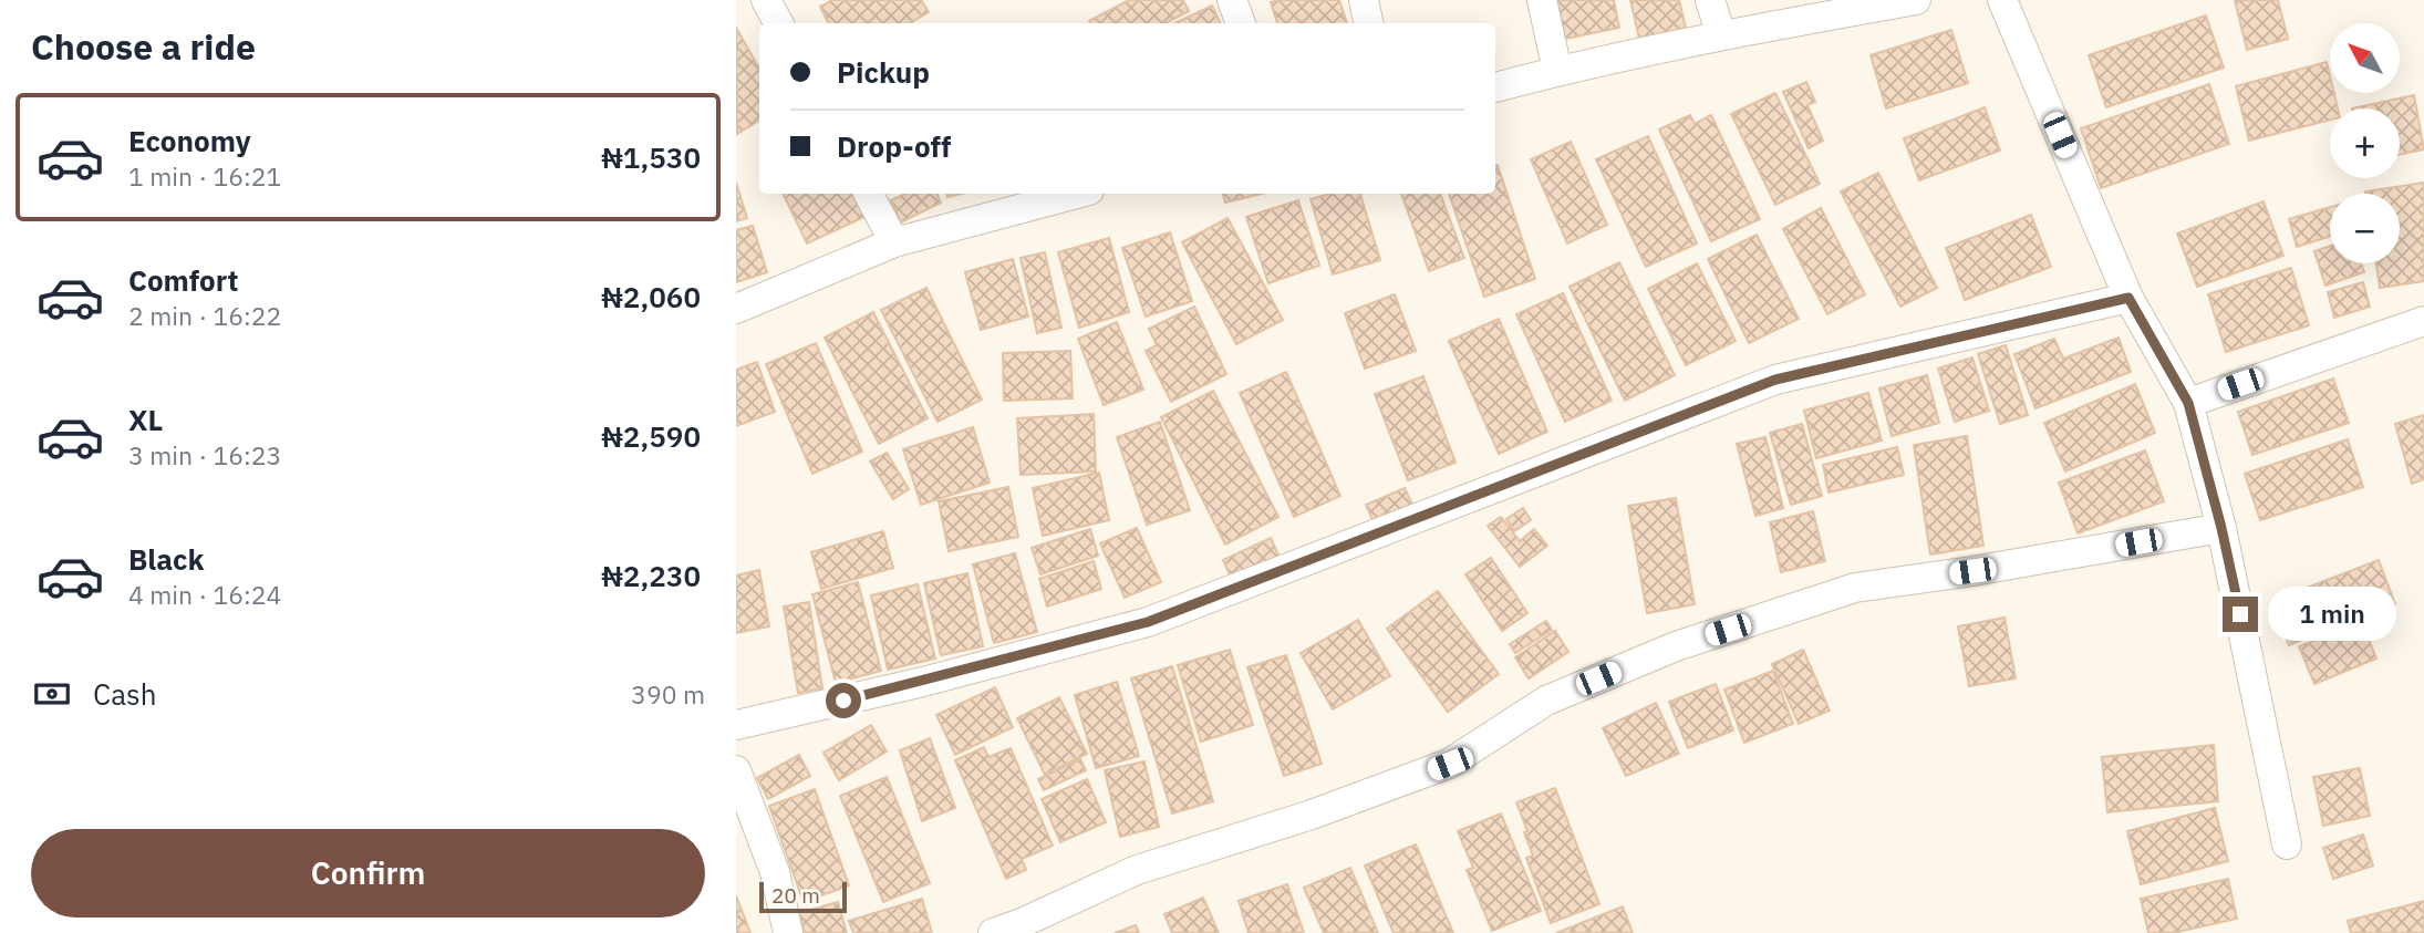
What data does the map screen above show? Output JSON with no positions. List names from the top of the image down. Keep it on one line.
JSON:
{"scale_bar":"20 m","north":"top left","page":{"heading":"Choose a ride","map_buttons":["+","−"],"banner":["Pickup","Drop-off"],"list":[{"name":"Economy","note":"1 min · 16:21","value":"₦1,530"},{"name":"Comfort","note":"2 min · 16:22","value":"₦2,060"},{"name":"XL","note":"3 min · 16:23","value":"₦2,590"},{"name":"Black","note":"4 min · 16:24","value":"₦2,230"}],"bubble":"1 min","pay":["Cash","390 m"],"buttons":"Confirm","scale":"20 m"}}
